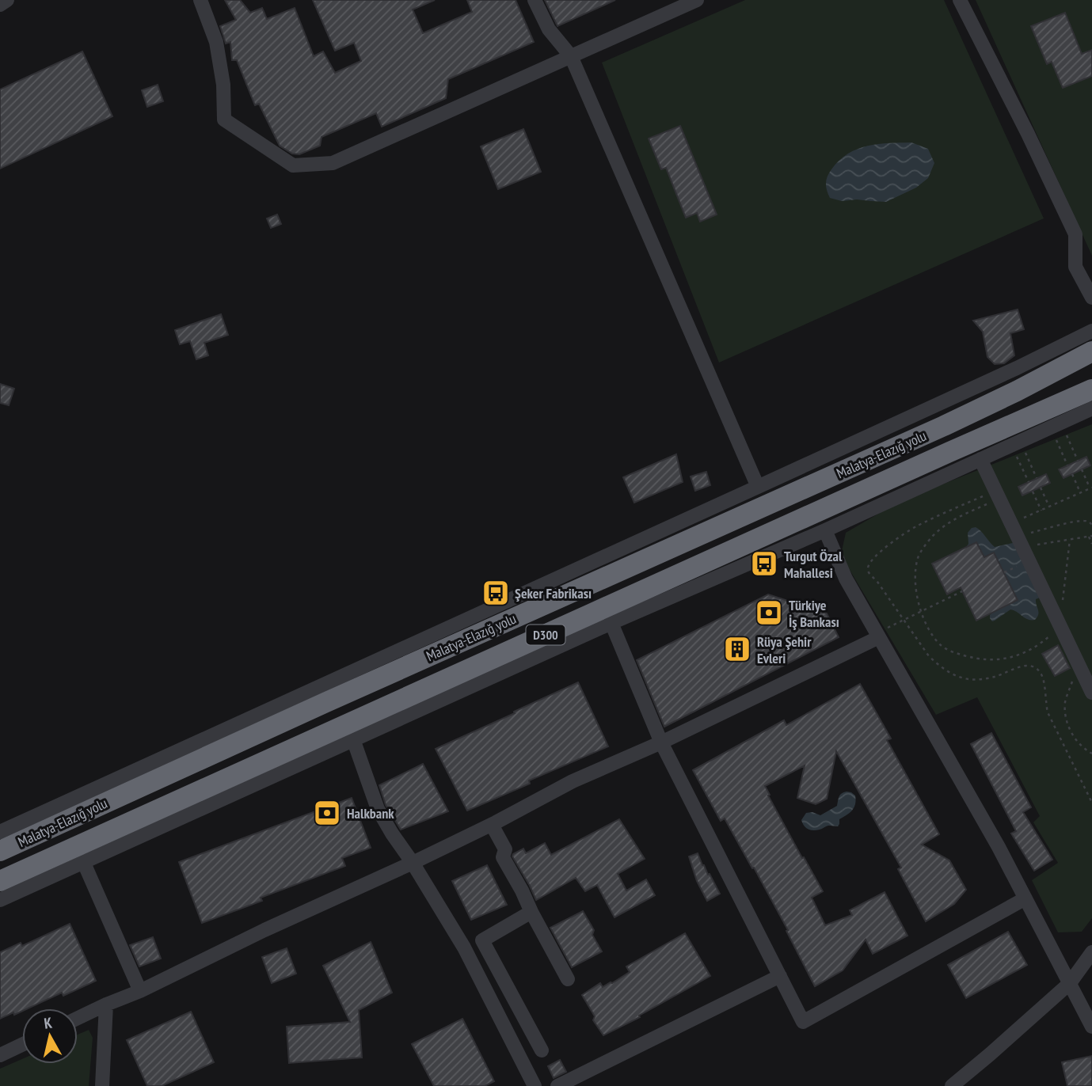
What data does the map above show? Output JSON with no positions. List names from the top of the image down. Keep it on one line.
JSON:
{"streets":{"highway":["Malatya-Elazığ yolu","D300"]},"places":{"bus stop":["Turgut Özal Mahallesi","Şeker Fabrikası"],"bank":["Türkiye İş Bankası","Halkbank"],"building":["Rüya Şehir Evleri"]},"north":"top"}
